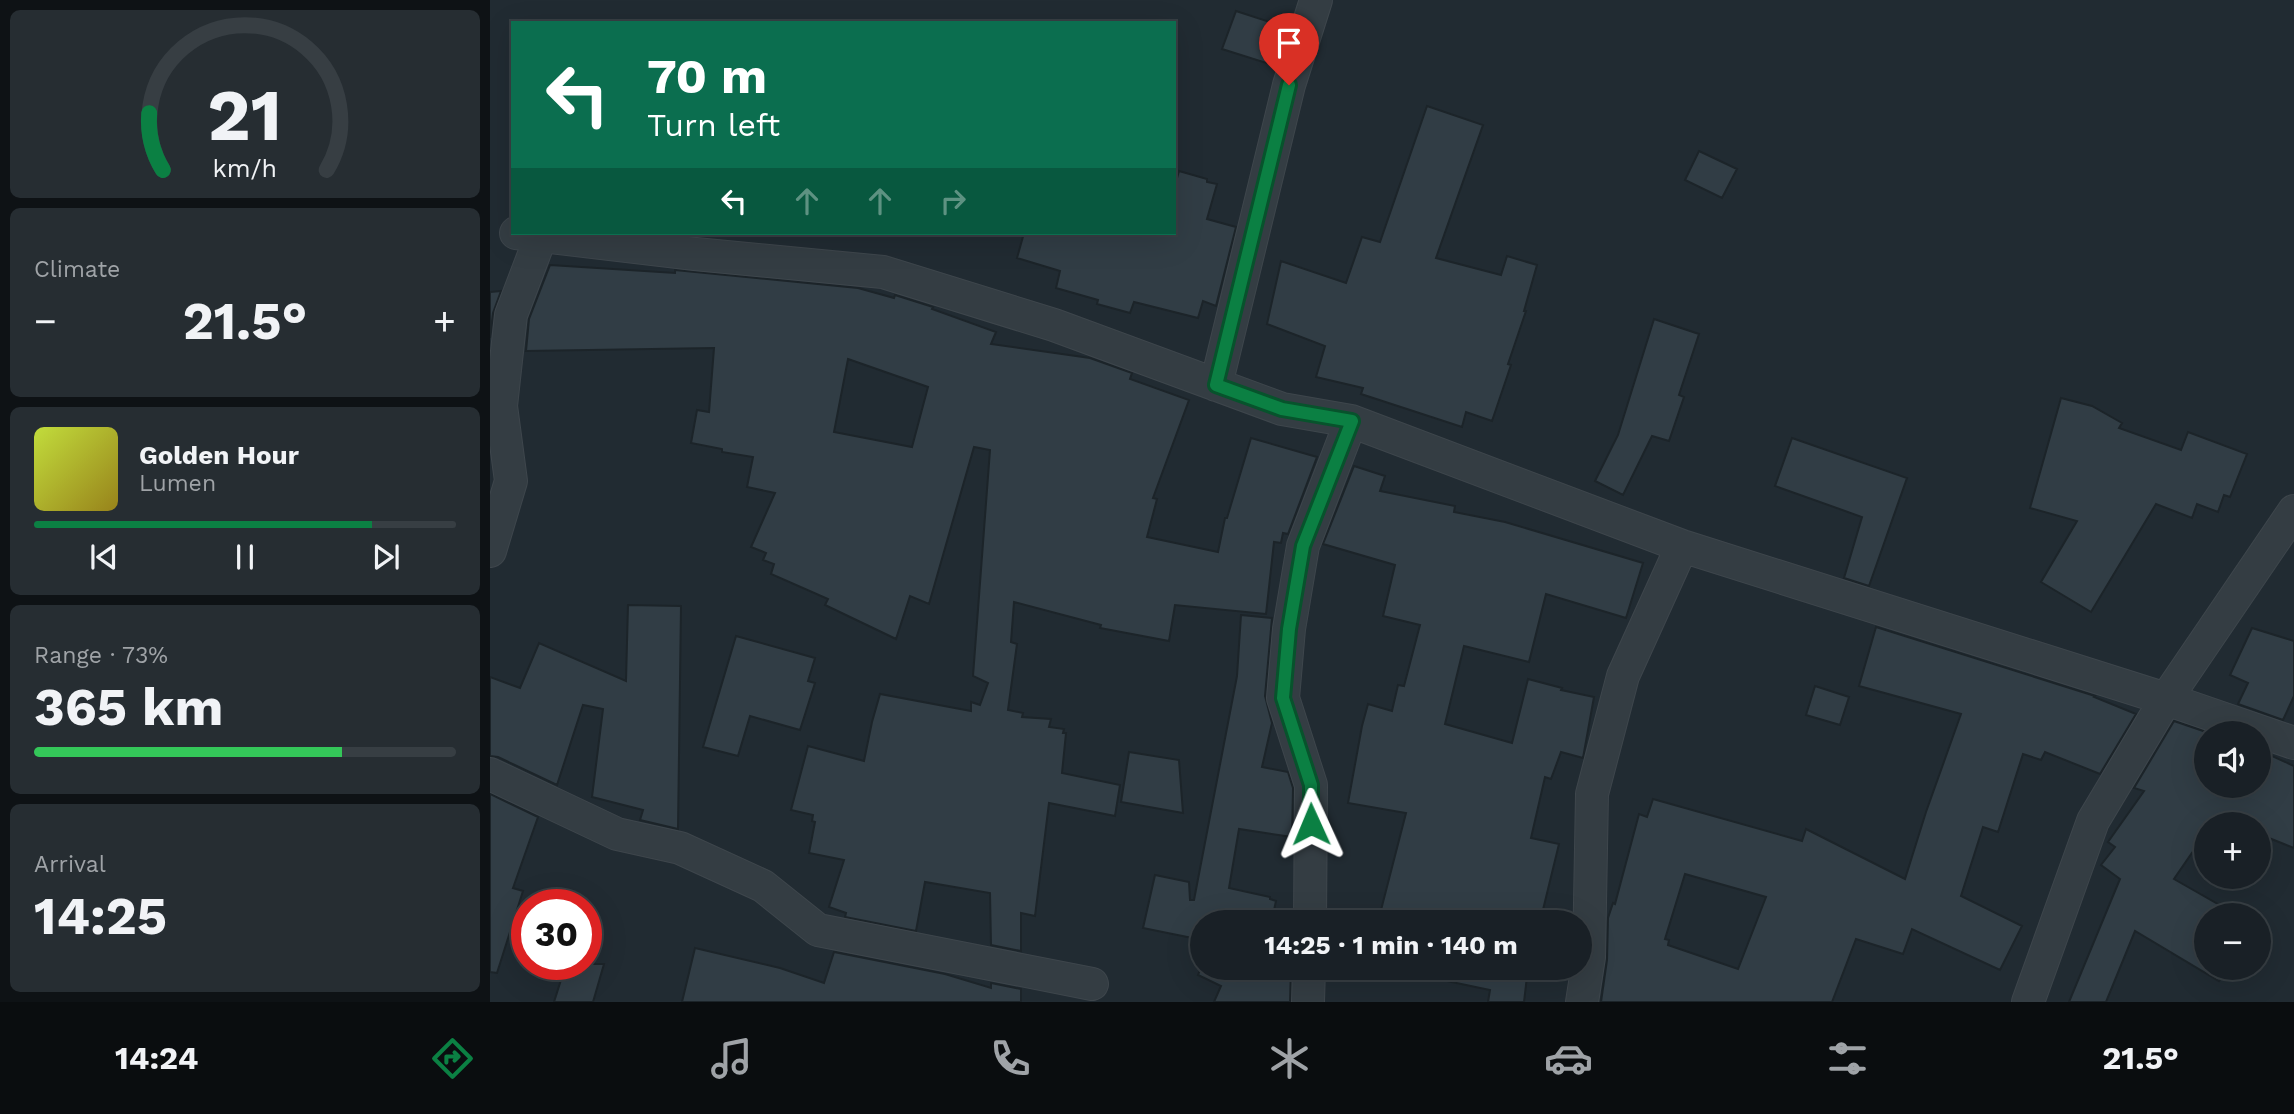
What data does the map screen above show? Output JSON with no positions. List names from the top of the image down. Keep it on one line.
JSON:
{"page":{"turn":["70 m","Turn left"],"tile":["Climate",["Range · 73%","365 km"],["Arrival","14:25"]],"heat":["−","21.5°","+"],"song":["Golden Hour","Lumen"],"map_buttons":["+","−"],"limit":"30","trip":"14:25 · 1 min · 140 m","tabs":["14:24","21.5°"],"gauge":["21","km/h"]}}
